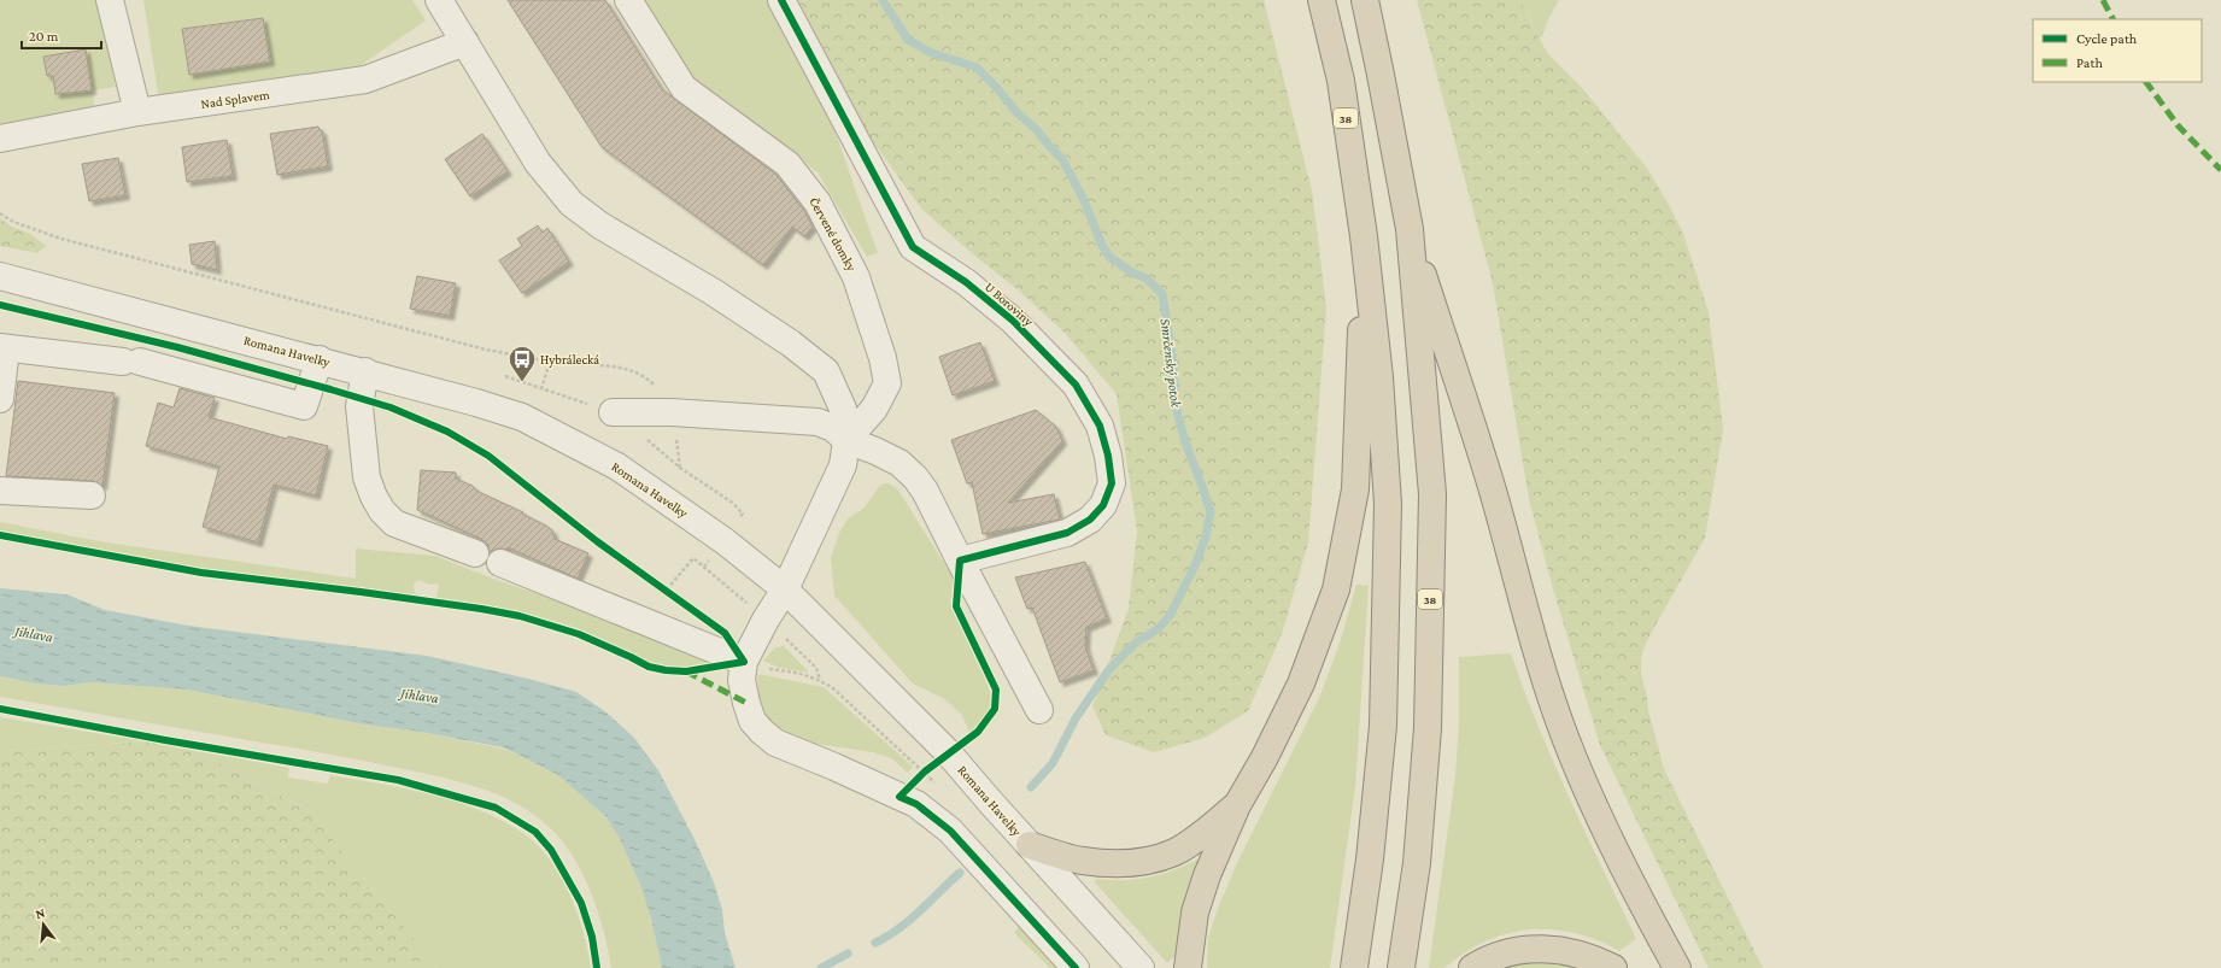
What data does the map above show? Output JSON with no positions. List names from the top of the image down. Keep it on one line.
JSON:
{"streets":{"highway":["38"],"street":["Nad Splavem","Červené domky","U Boroviny","Romana Havelky"]},"water":["Smrčenský potok","Jihlava"],"places":{"bus stop":["Hybrálecká"]},"legend":["Cycle path","Path"],"scale_bar":"20 m","north":"top"}
